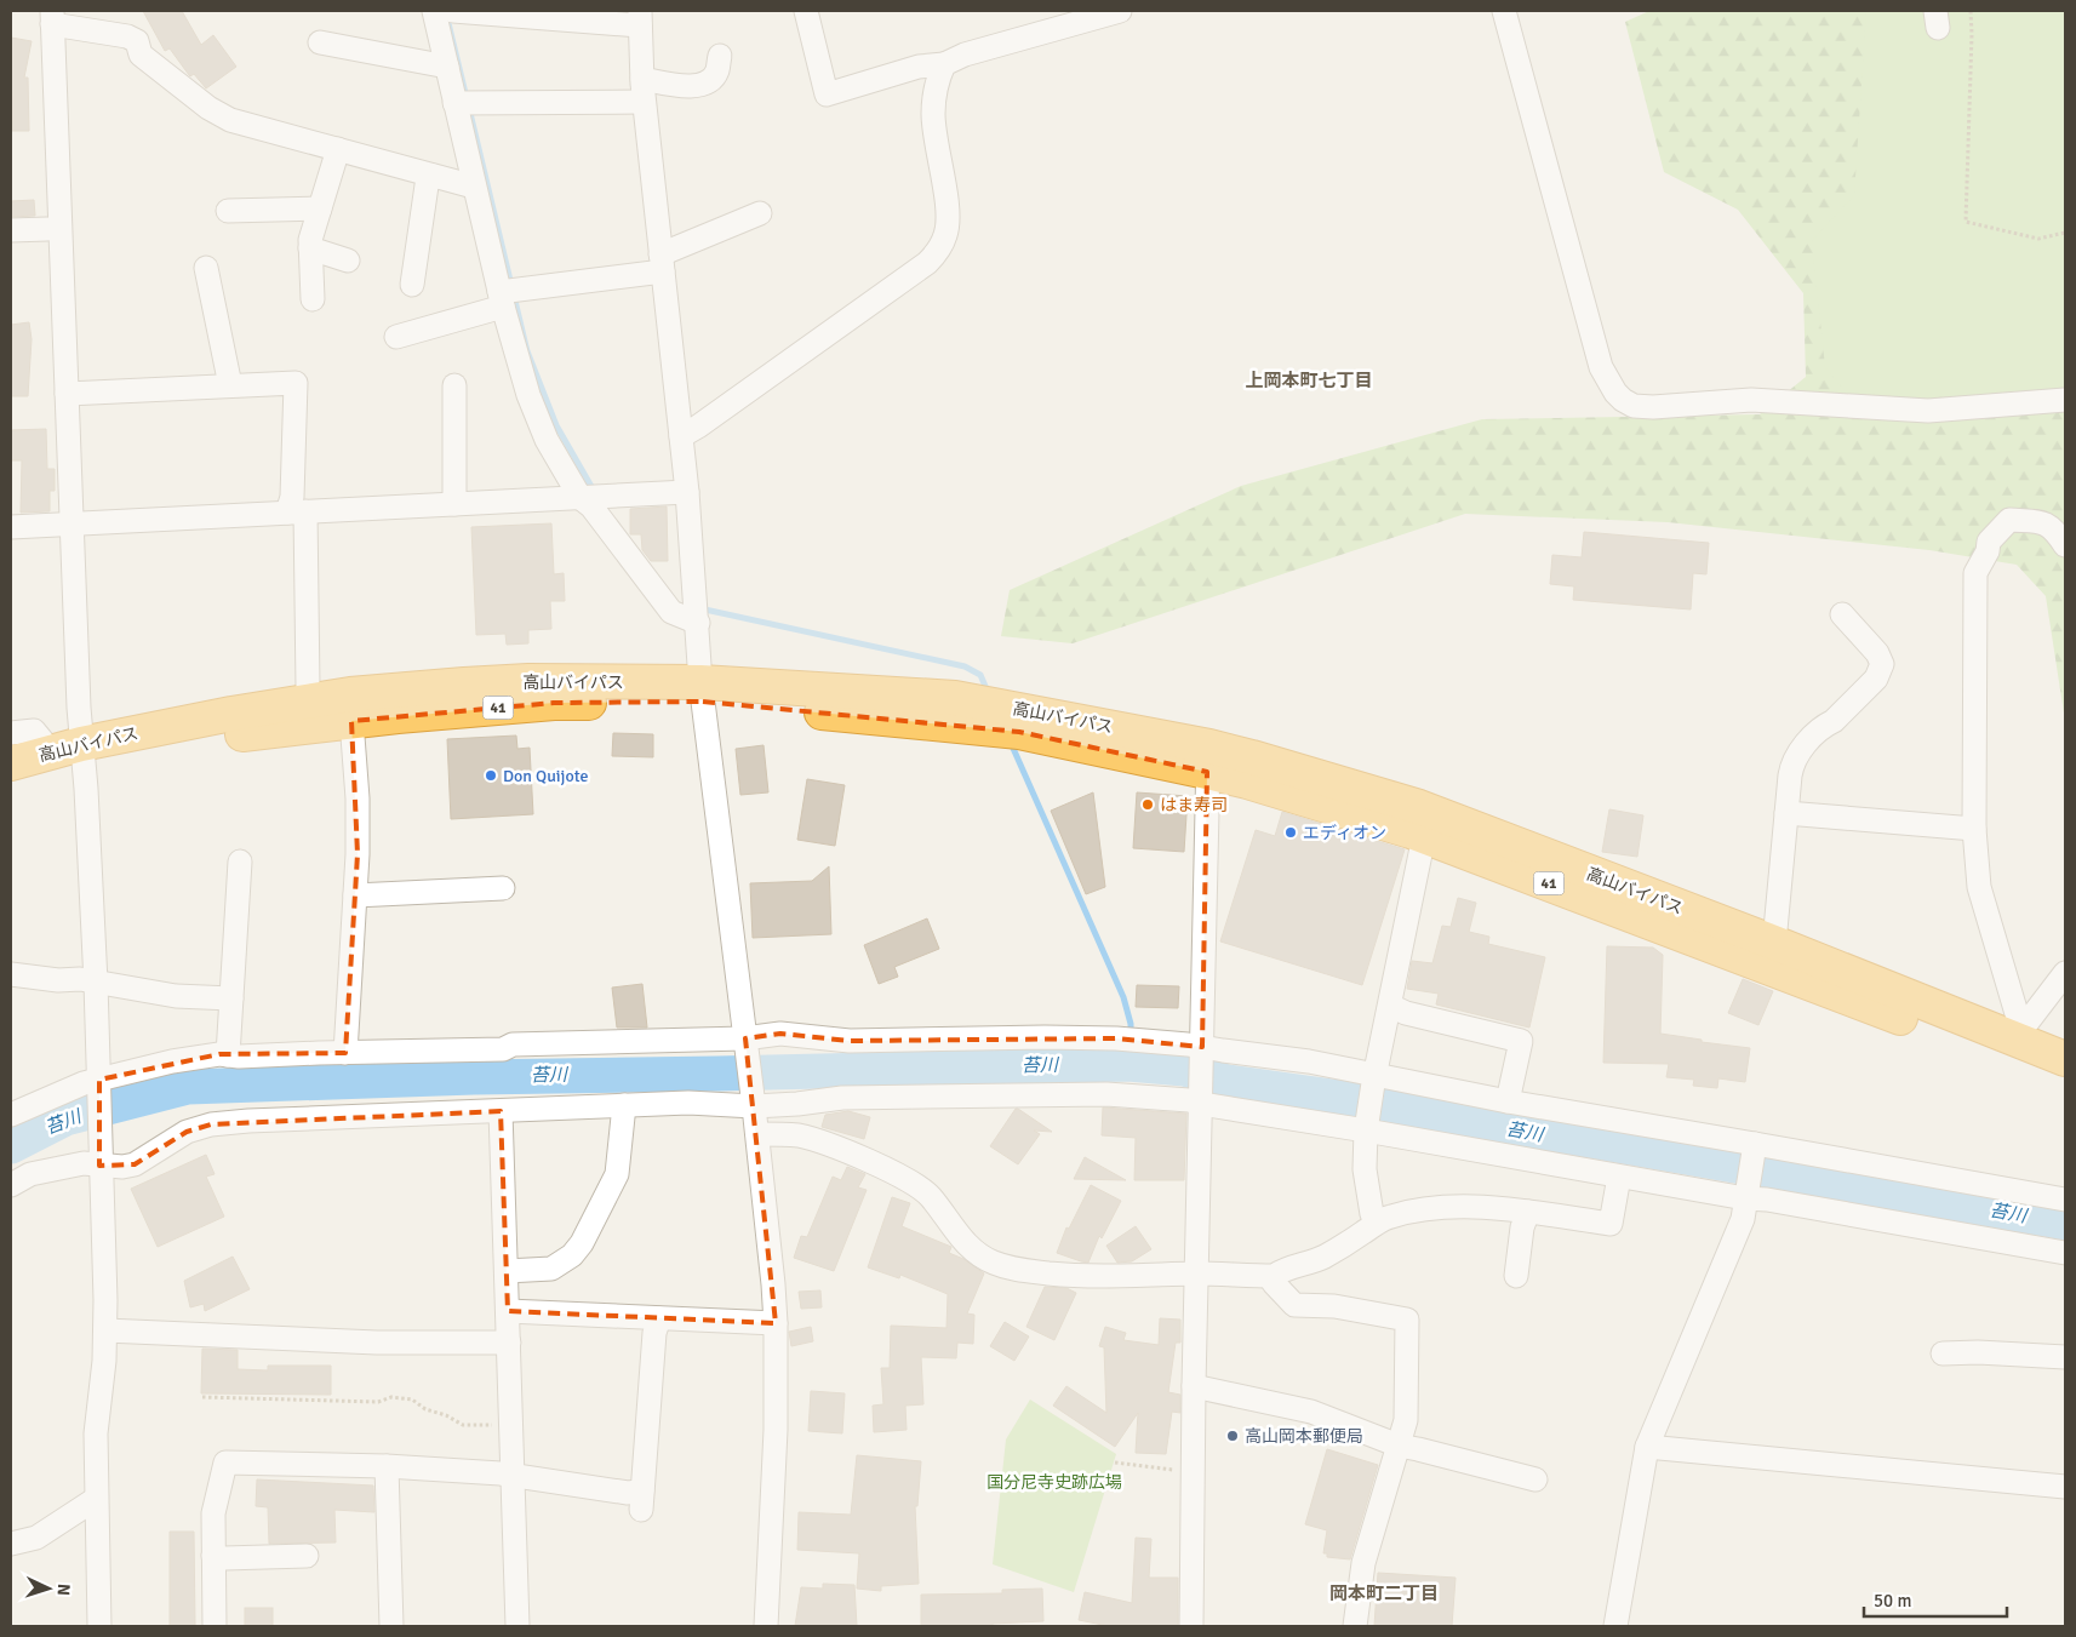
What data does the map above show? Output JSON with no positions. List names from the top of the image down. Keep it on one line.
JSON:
{"streets":{"highway":["高山バイパス","41"]},"districts":["上岡本町七丁目","岡本町二丁目"],"water":["苔川"],"parks":["国分尼寺史跡広場"],"places":["Don Quijote","はま寿司","エディオン","高山岡本郵便局"],"scale_bar":"50 m","north":"right"}
